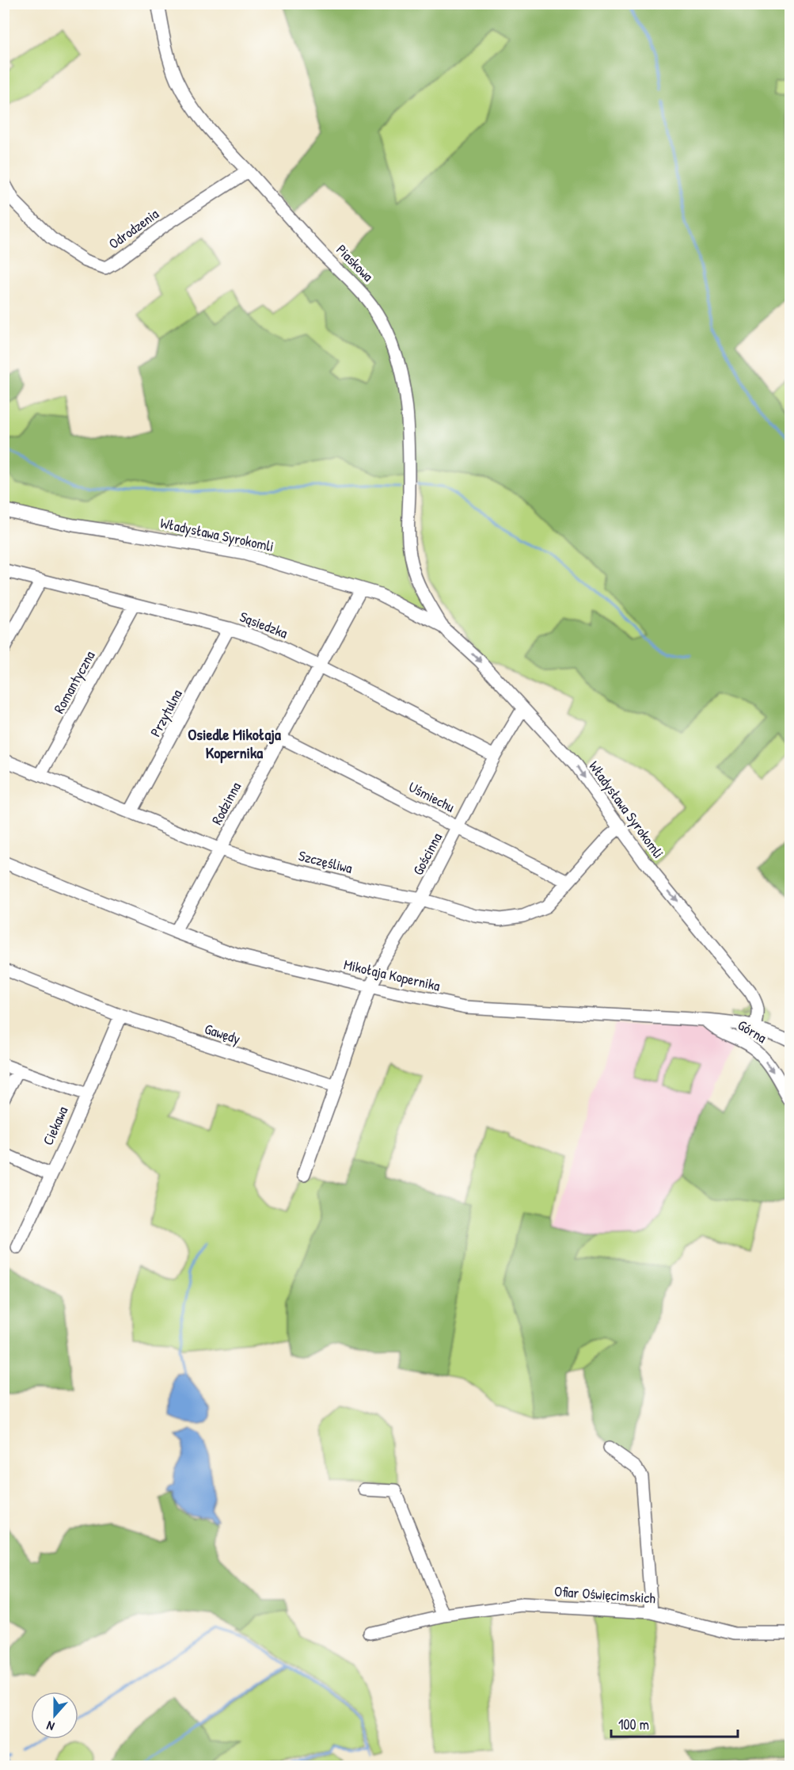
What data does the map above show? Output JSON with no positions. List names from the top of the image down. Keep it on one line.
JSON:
{"streets":{"street":["Odrodzenia","Piaskowa","Władysława Syrokomli","Sąsiedzka","Romantyczna","Przytulna","Uśmiechu","Rodzinna","Gościnna","Szczęśliwa","Mikołaja Kopernika","Górna","Gawędy","Ciekawa","Ofiar Oświęcimskich"]},"crossings":[["Odrodzenia","Piaskowa"],["Piaskowa","Władysława Syrokomli"],["Władysława Syrokomli","Rodzinna"],["Władysława Syrokomli","Gościnna"],["Władysława Syrokomli","Szczęśliwa"],["Władysława Syrokomli","Mikołaja Kopernika"],["Sąsiedzka","Romantyczna"],["Sąsiedzka","Przytulna"],["Sąsiedzka","Rodzinna"],["Sąsiedzka","Gościnna"],["Romantyczna","Szczęśliwa"],["Przytulna","Szczęśliwa"],["Uśmiechu","Rodzinna"],["Uśmiechu","Gościnna"],["Uśmiechu","Szczęśliwa"],["Rodzinna","Szczęśliwa"],["Rodzinna","Mikołaja Kopernika"],["Gościnna","Szczęśliwa"],["Gościnna","Mikołaja Kopernika"],["Mikołaja Kopernika","Górna"],["Gawędy","Ciekawa"]],"one_way":["Władysława Syrokomli","Górna"],"districts":["Osiedle Mikołaja Kopernika"],"scale_bar":"100 m","north":"bottom"}
